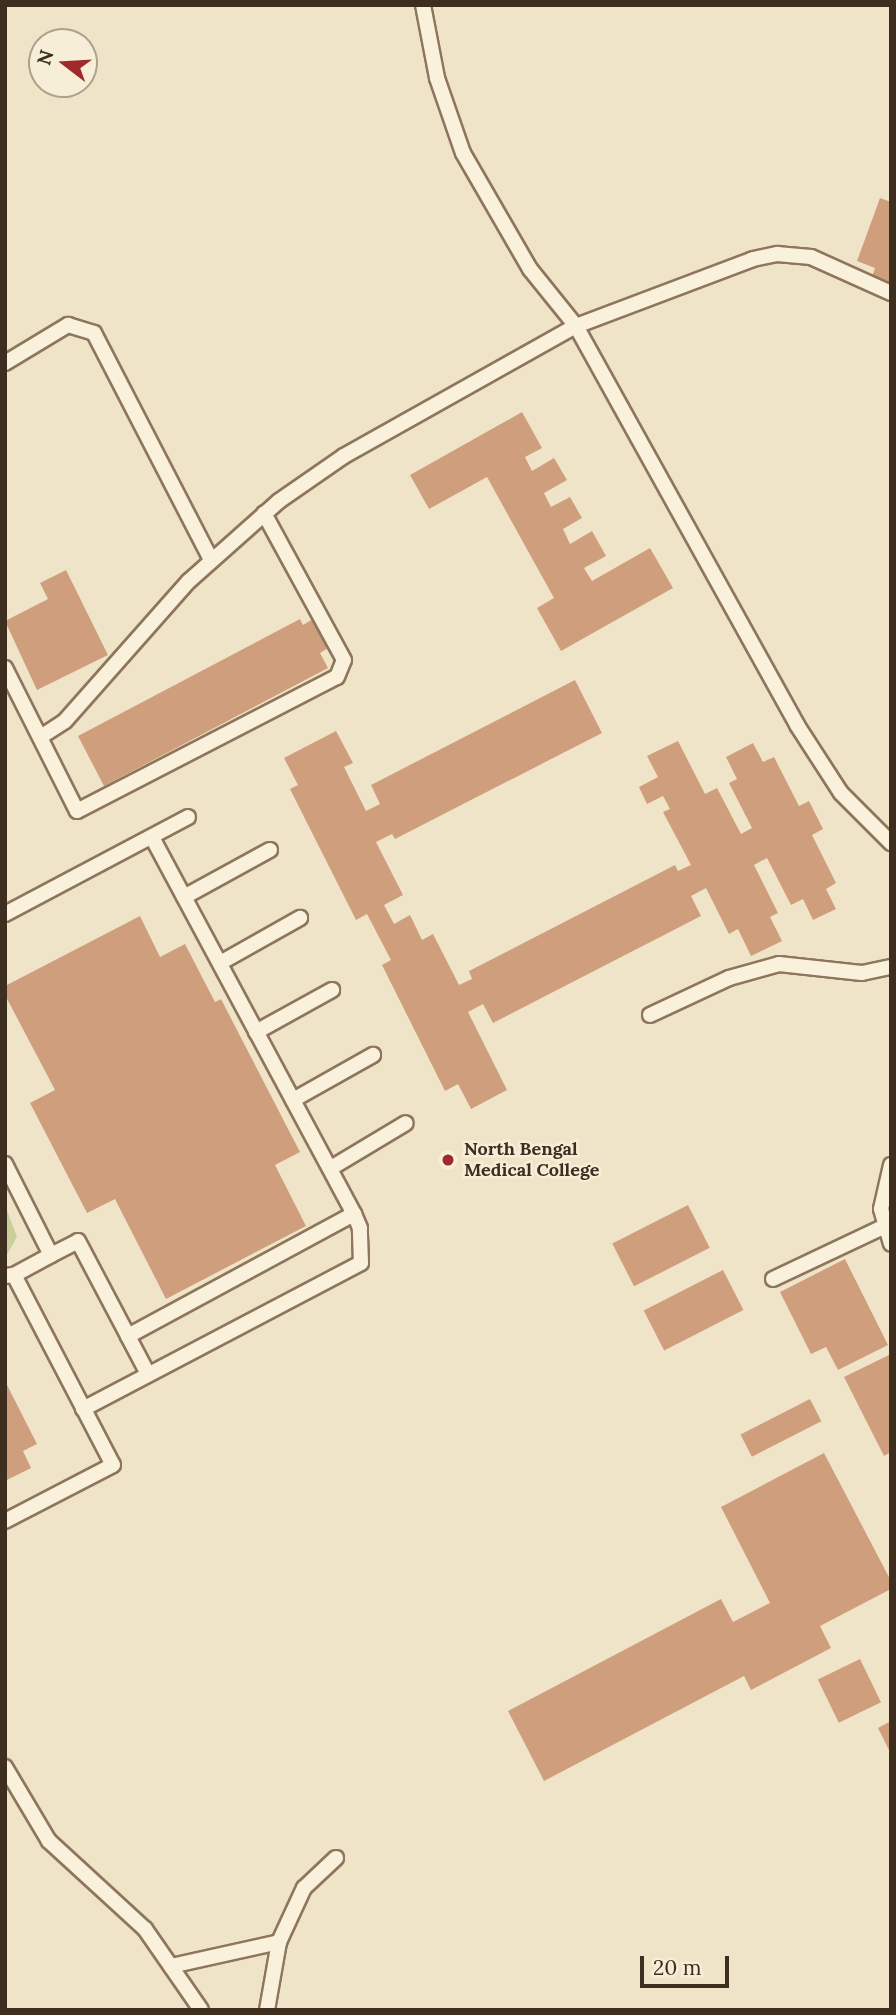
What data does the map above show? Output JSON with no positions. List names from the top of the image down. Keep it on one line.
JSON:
{"places":["North Bengal Medical College"],"scale_bar":"20 m","north":"left"}
